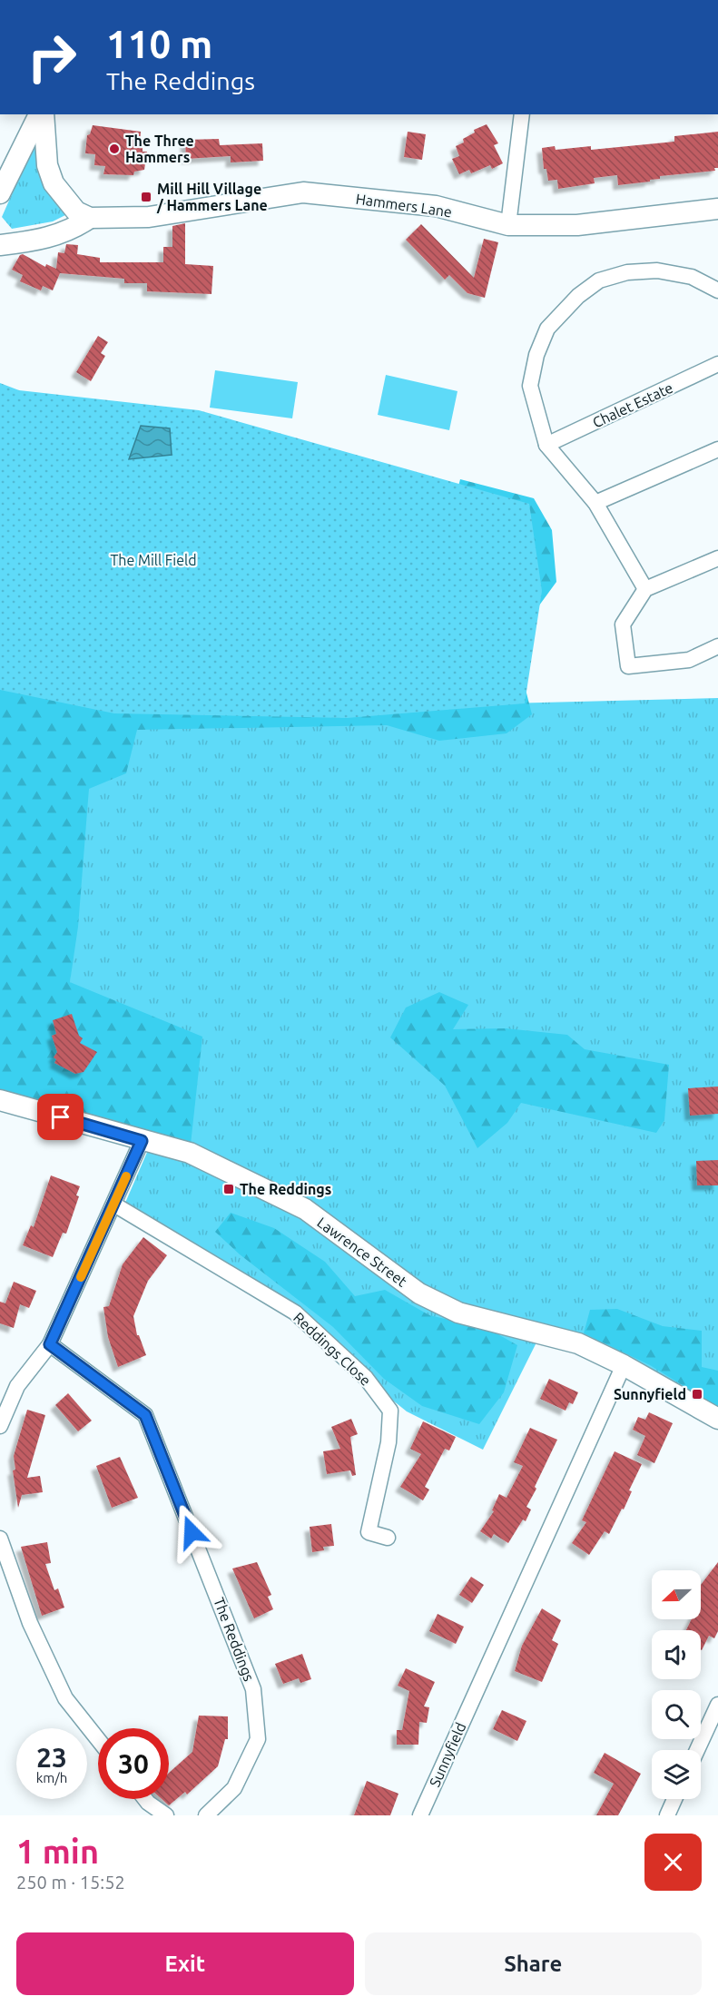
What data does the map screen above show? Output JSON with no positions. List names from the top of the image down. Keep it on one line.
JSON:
{"streets":{"main road":["Hammers Lane","Lawrence Street"],"street":["Chalet Estate","Reddings Close","The Reddings","Sunnyfield"]},"crossings":[["Lawrence Street","Sunnyfield"]],"parks":["The Mill Field"],"places":{"other":["The Three Hammers"],"transit":["Mill Hill Village / Hammers Lane","The Reddings","Sunnyfield"]},"north":"left","page":{"turn":["110 m","The Reddings"],"speed":"23 km/h","limit":"30","heading":["1 min","250 m · 15:52"],"buttons":["Exit","Share"]}}
